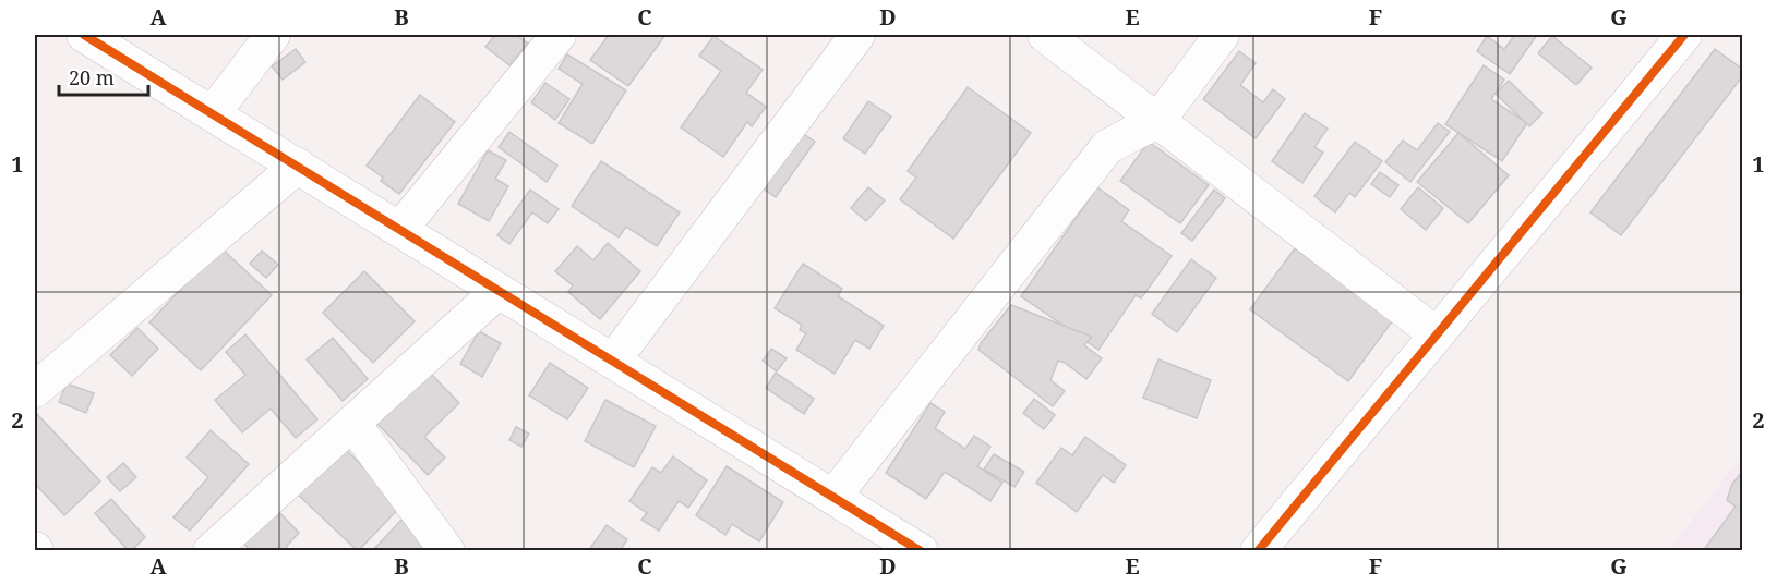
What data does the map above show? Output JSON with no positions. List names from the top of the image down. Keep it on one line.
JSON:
{"scale_bar":"20 m","grid":{"columns":["A","B","C","D","E","F","G"],"rows":["1","2"]}}
